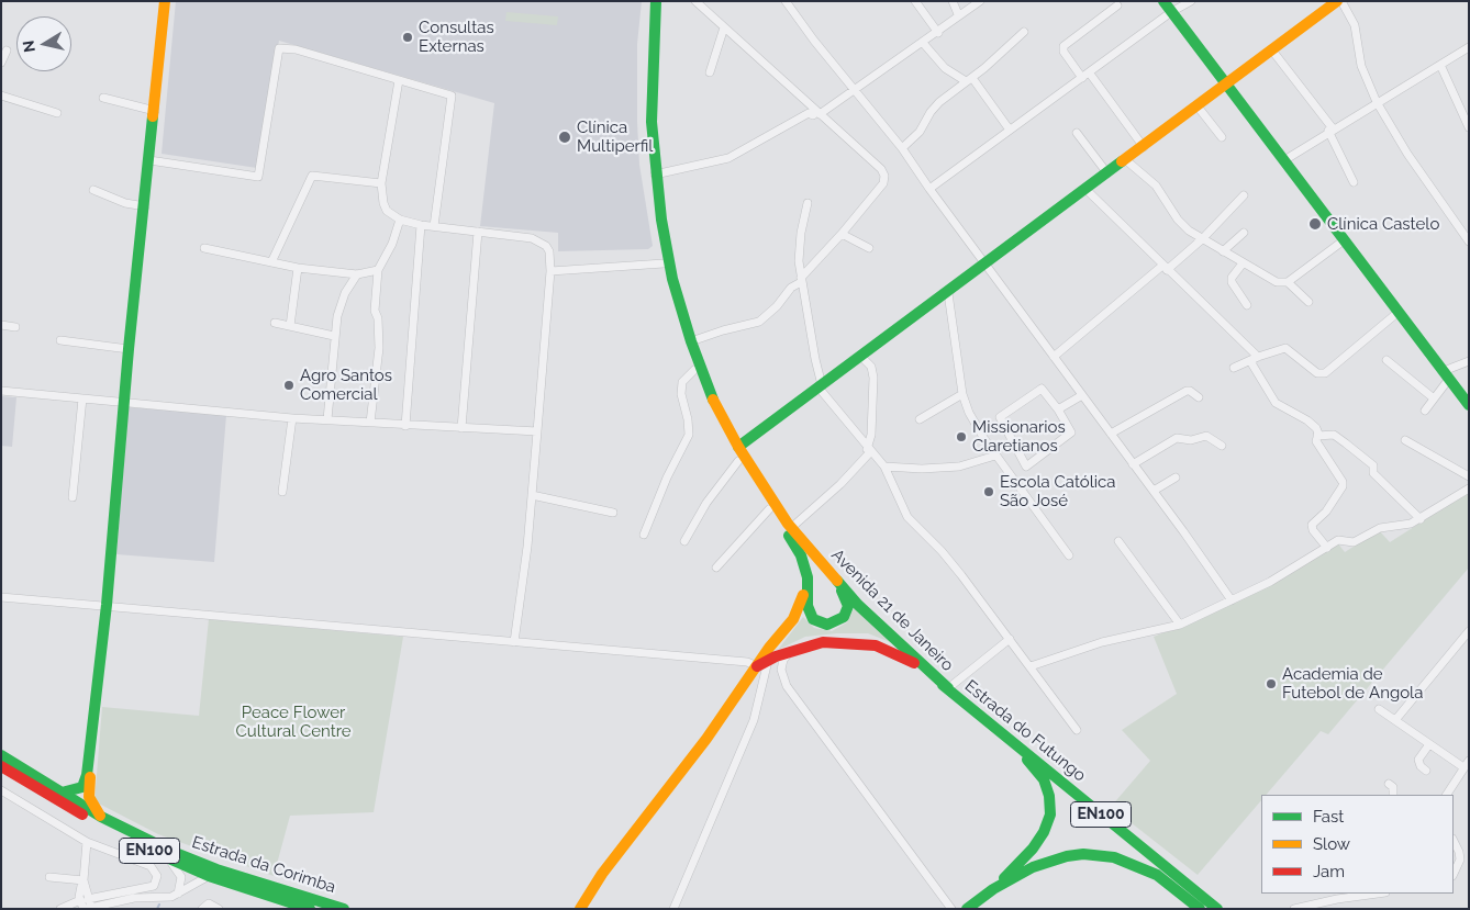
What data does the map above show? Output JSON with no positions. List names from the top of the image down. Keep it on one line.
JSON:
{"streets":{"main road":["Avenida 21 de Janeiro","Estrada do Futungo","EN100","Estrada da Corimba"]},"crossings":[["Avenida 21 de Janeiro","Estrada do Futungo"],["Estrada do Futungo","EN100"]],"parks":["Peace Flower Cultural Centre"],"places":["Consultas Externas","Clínica Multiperfil","Clínica Castelo","Agro Santos Comercial","Missionarios Claretianos","Escola Católica São José","Academia de Futebol de Angola"],"legend":["Fast","Slow","Jam"],"north":"left"}
